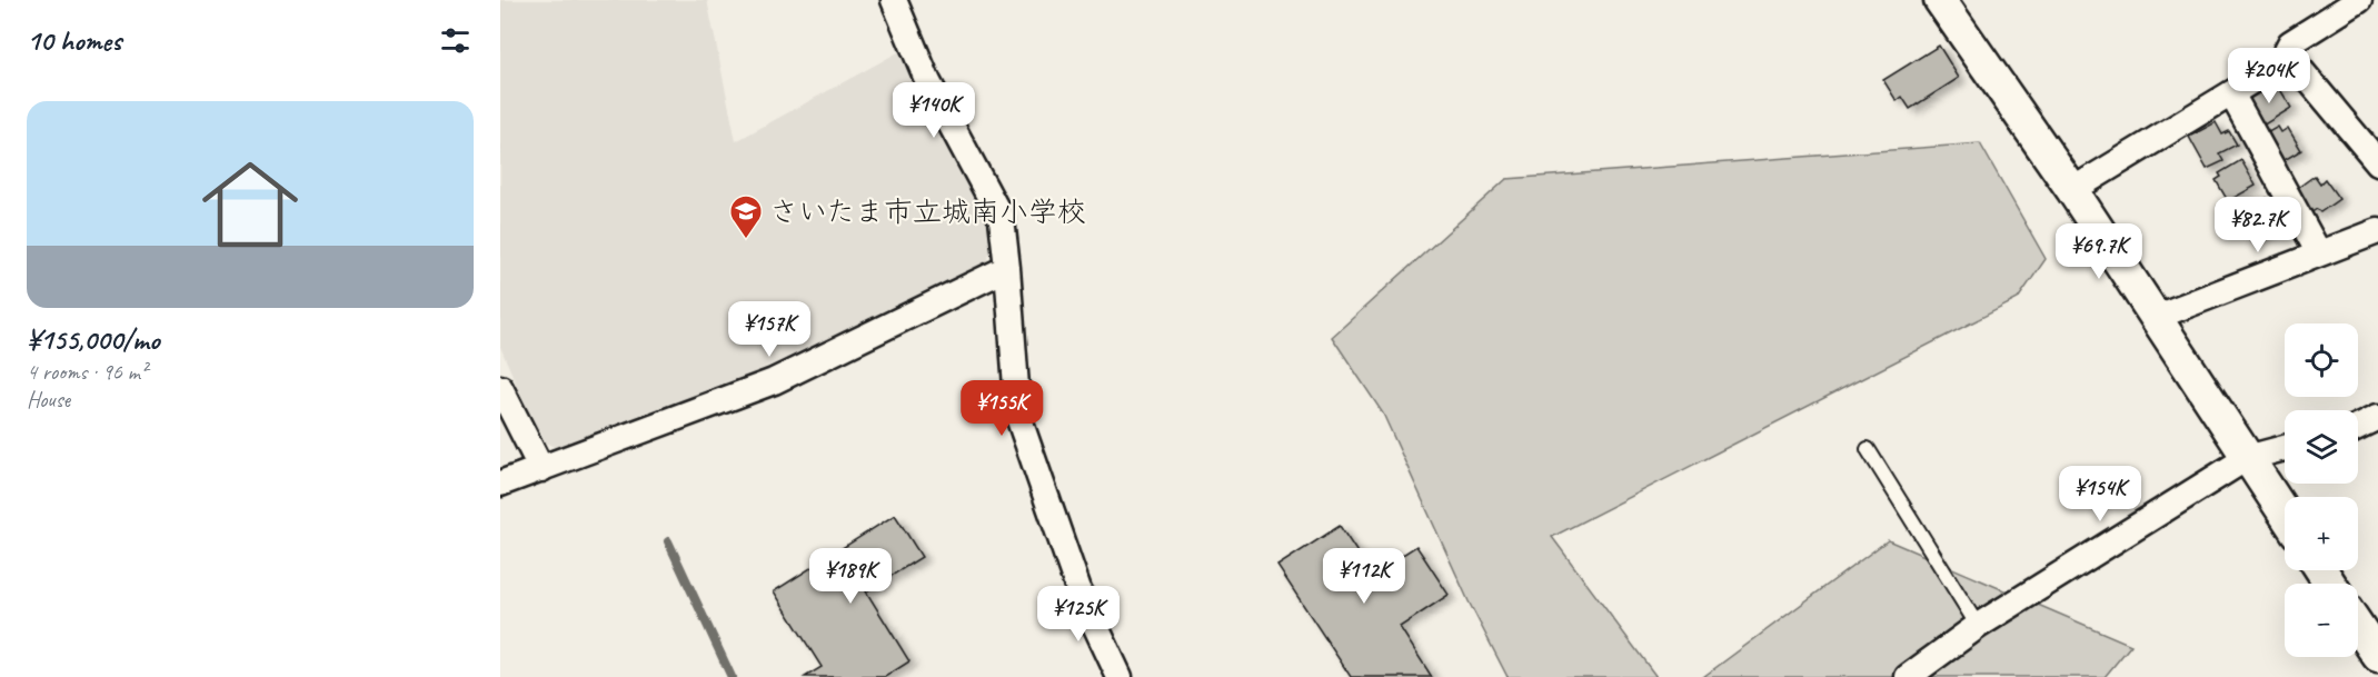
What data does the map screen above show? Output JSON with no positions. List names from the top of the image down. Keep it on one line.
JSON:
{"places":{"school or university":["さいたま市立城南小学校"]},"page":{"heading":"10 homes","price":["¥204K","¥140K","¥82.7K","¥69.7K","¥157K","¥155K","¥154K","¥189K","¥112K","¥125K"],"list":[{"name":"¥155,000/mo","note":"4 rooms · 96 m² · House"}],"map_buttons":["+","−"]}}
